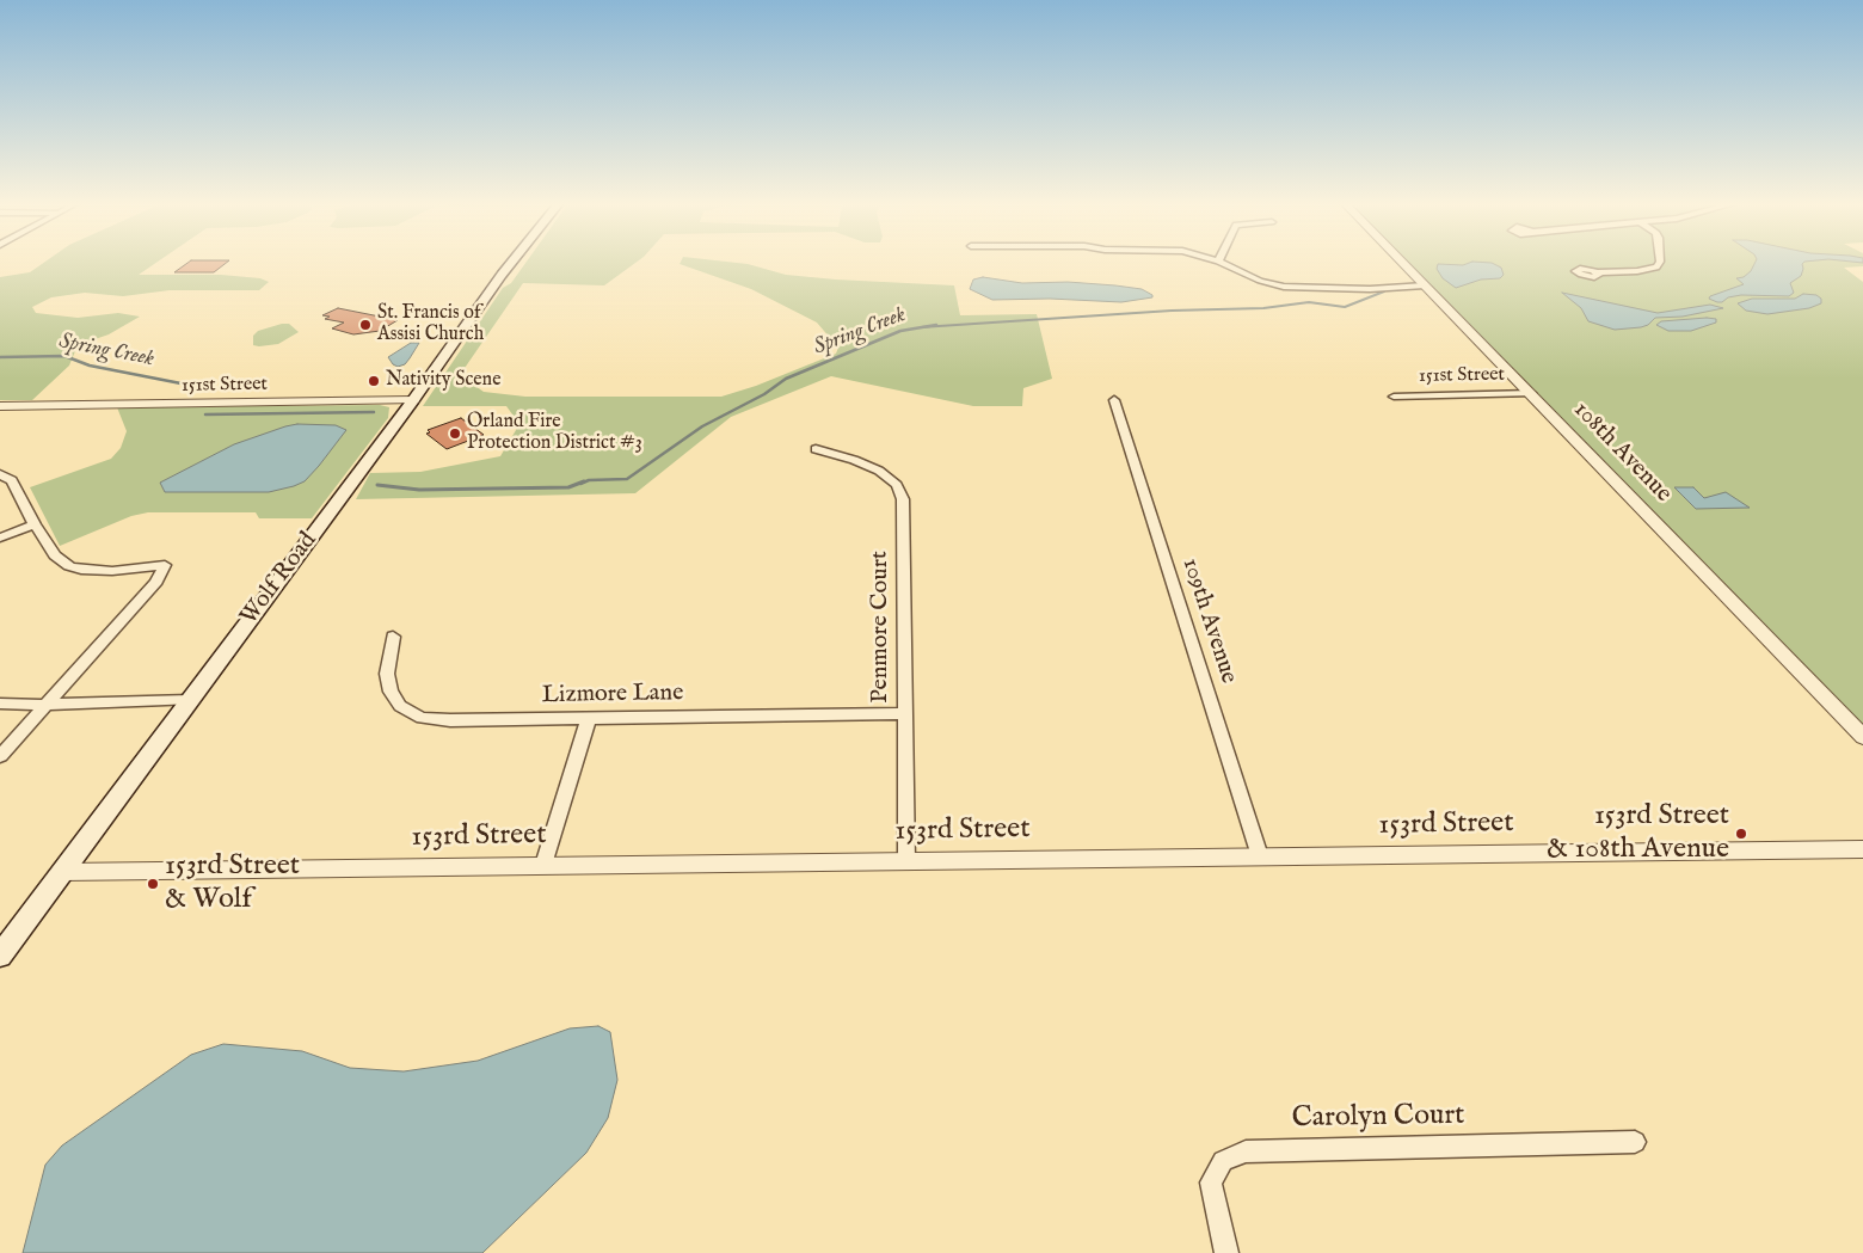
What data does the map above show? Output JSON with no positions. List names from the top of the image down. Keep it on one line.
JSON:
{"streets":{"main road":["Wolf Road"],"street":["151st Street","108th Avenue","109th Avenue","Penmore Court","Lizmore Lane","153rd Street","Carolyn Court"]},"crossings":[["151st Street","108th Avenue"],["151st Street","Wolf Road"],["Wolf Road","153rd Street"],["109th Avenue","153rd Street"],["Penmore Court","Lizmore Lane"],["Penmore Court","153rd Street"]],"water":["Spring Creek"],"places":["St. Francis of Assisi Church","Nativity Scene","Orland Fire Protection District #3","153rd Street & 108th Avenue","153rd Street & Wolf"]}
